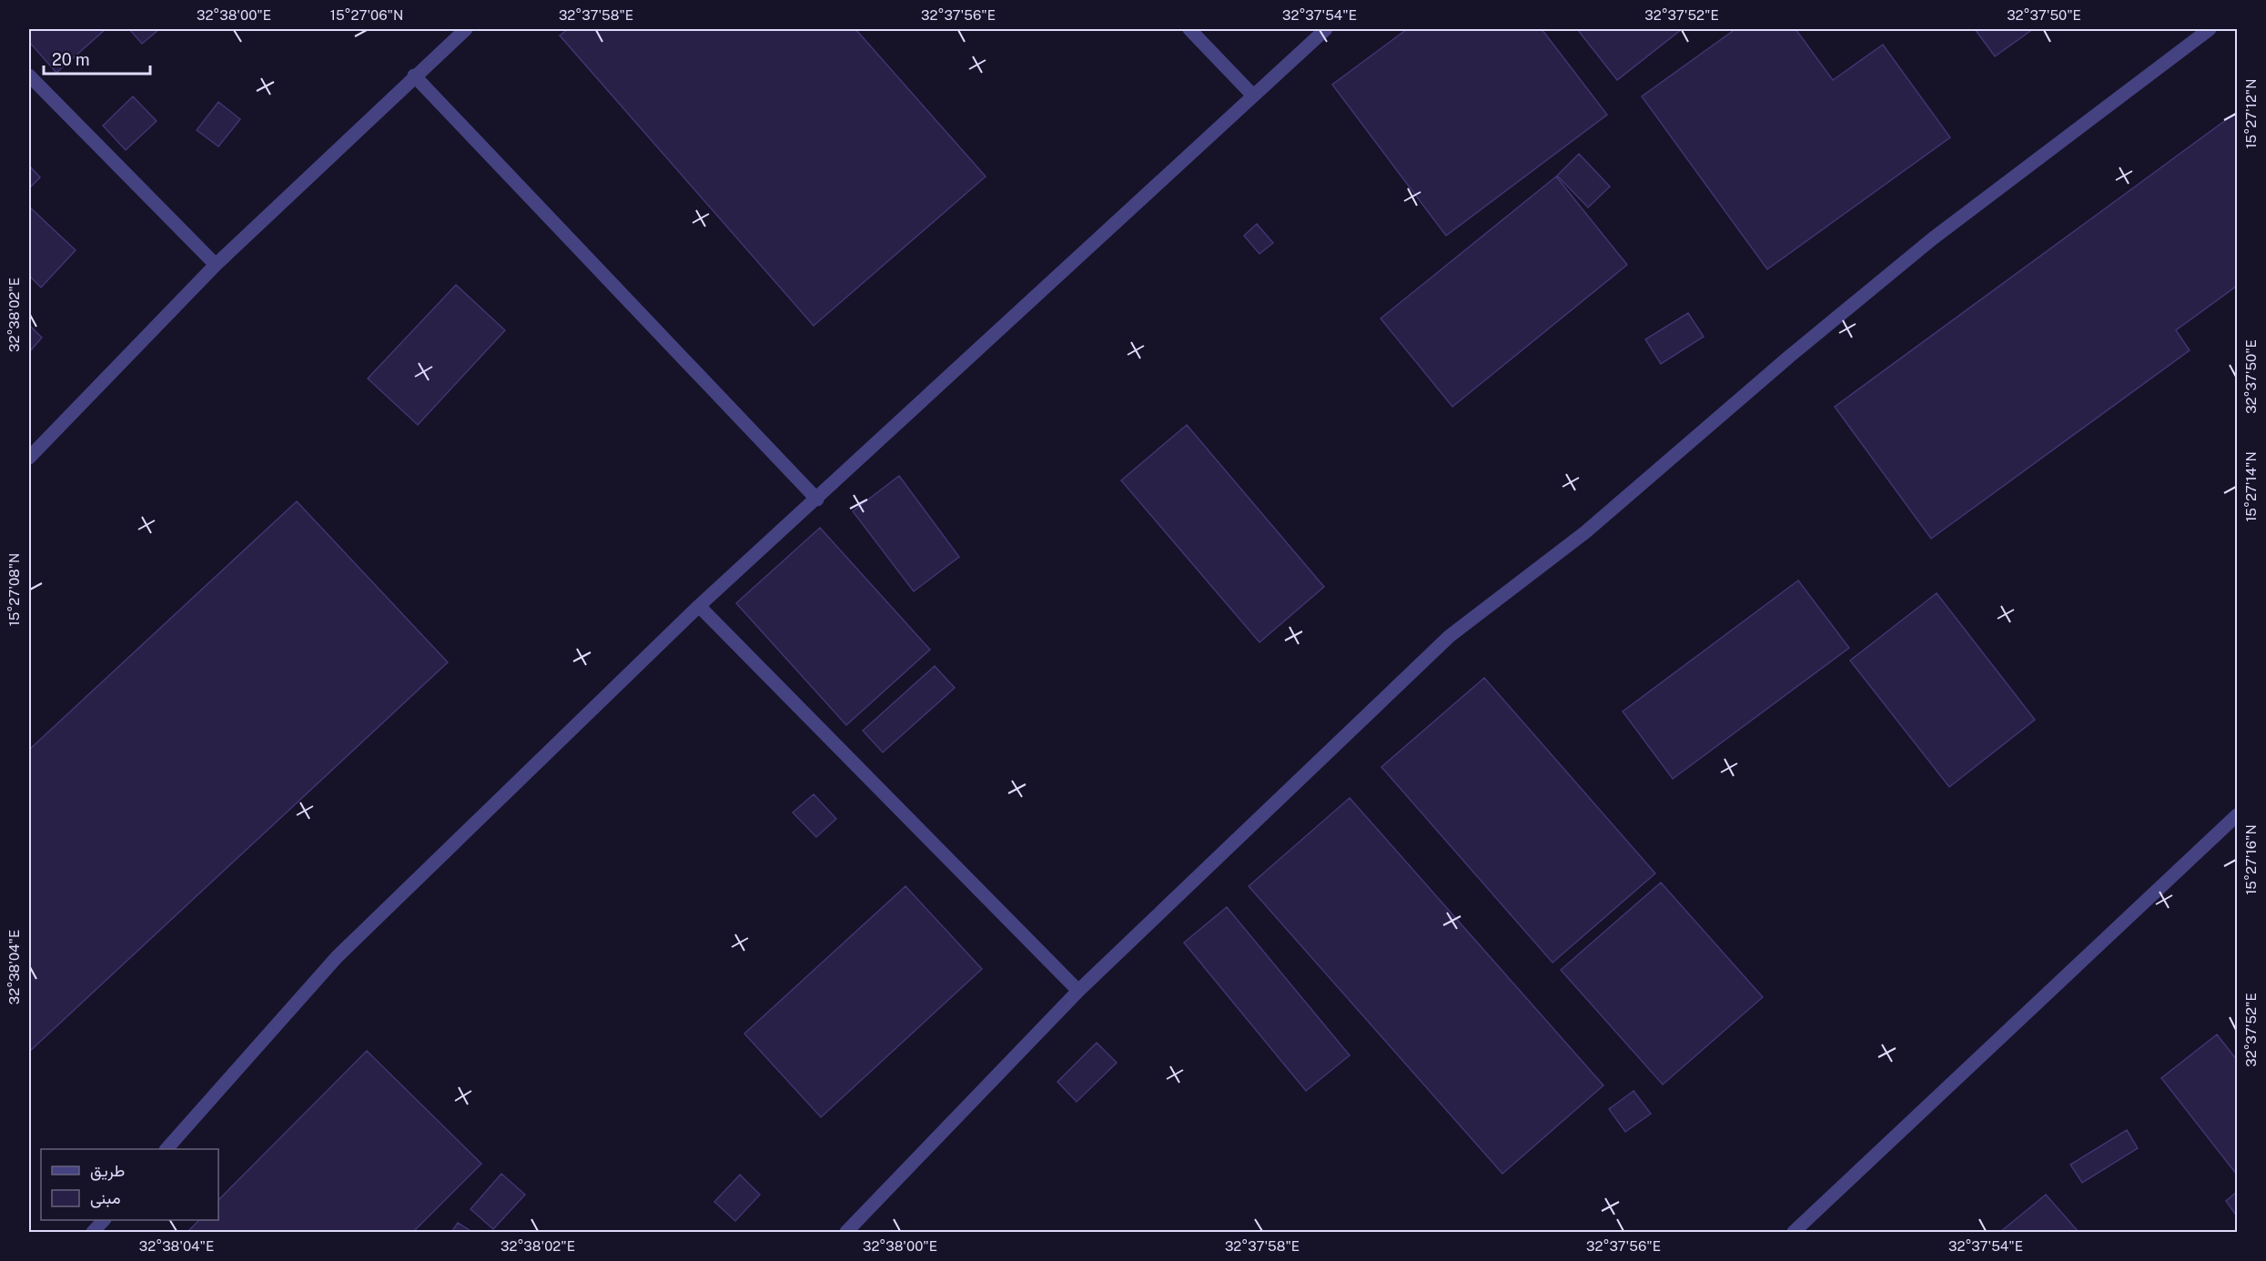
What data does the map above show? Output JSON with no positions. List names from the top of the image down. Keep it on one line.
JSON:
{"legend":["طريق","مبنى"],"scale_bar":"20 m","coordinates":["32°38'00\"E","15°27'06\"N","32°37'58\"E","32°37'56\"E","32°37'54\"E","32°37'52\"E","32°37'50\"E","15°27'12\"N","32°38'02\"E","15°27'14\"N","15°27'08\"N","15°27'16\"N","32°38'04\"E"]}
